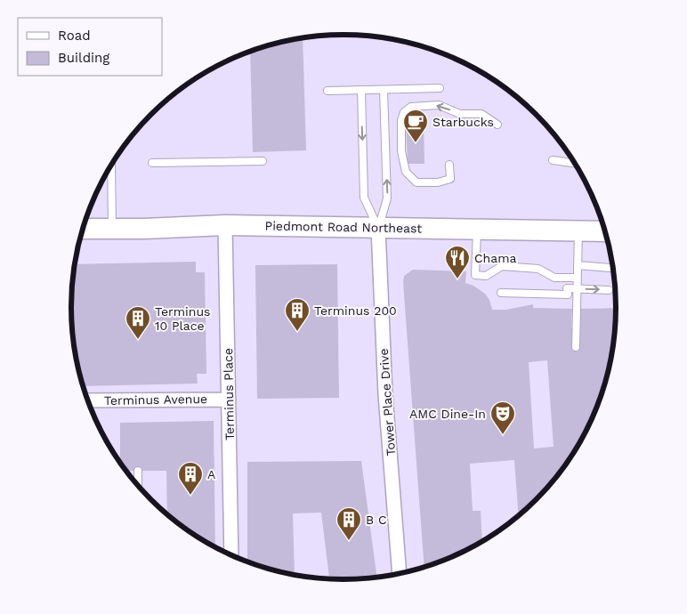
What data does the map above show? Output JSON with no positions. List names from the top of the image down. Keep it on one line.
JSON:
{"streets":{"main road":["Piedmont Road Northeast"],"street":["Terminus Place","Terminus Avenue","Tower Place Drive"]},"crossings":[["Piedmont Road Northeast","Terminus Place"],["Piedmont Road Northeast","Tower Place Drive"],["Terminus Place","Terminus Avenue"]],"places":{"cafe":["Starbucks"],"restaurant":["Chama"],"building":["Terminus 200","Terminus 10 Place","A","B C"],"theatre":["AMC Dine-In"]},"legend":["Road","Building"]}
